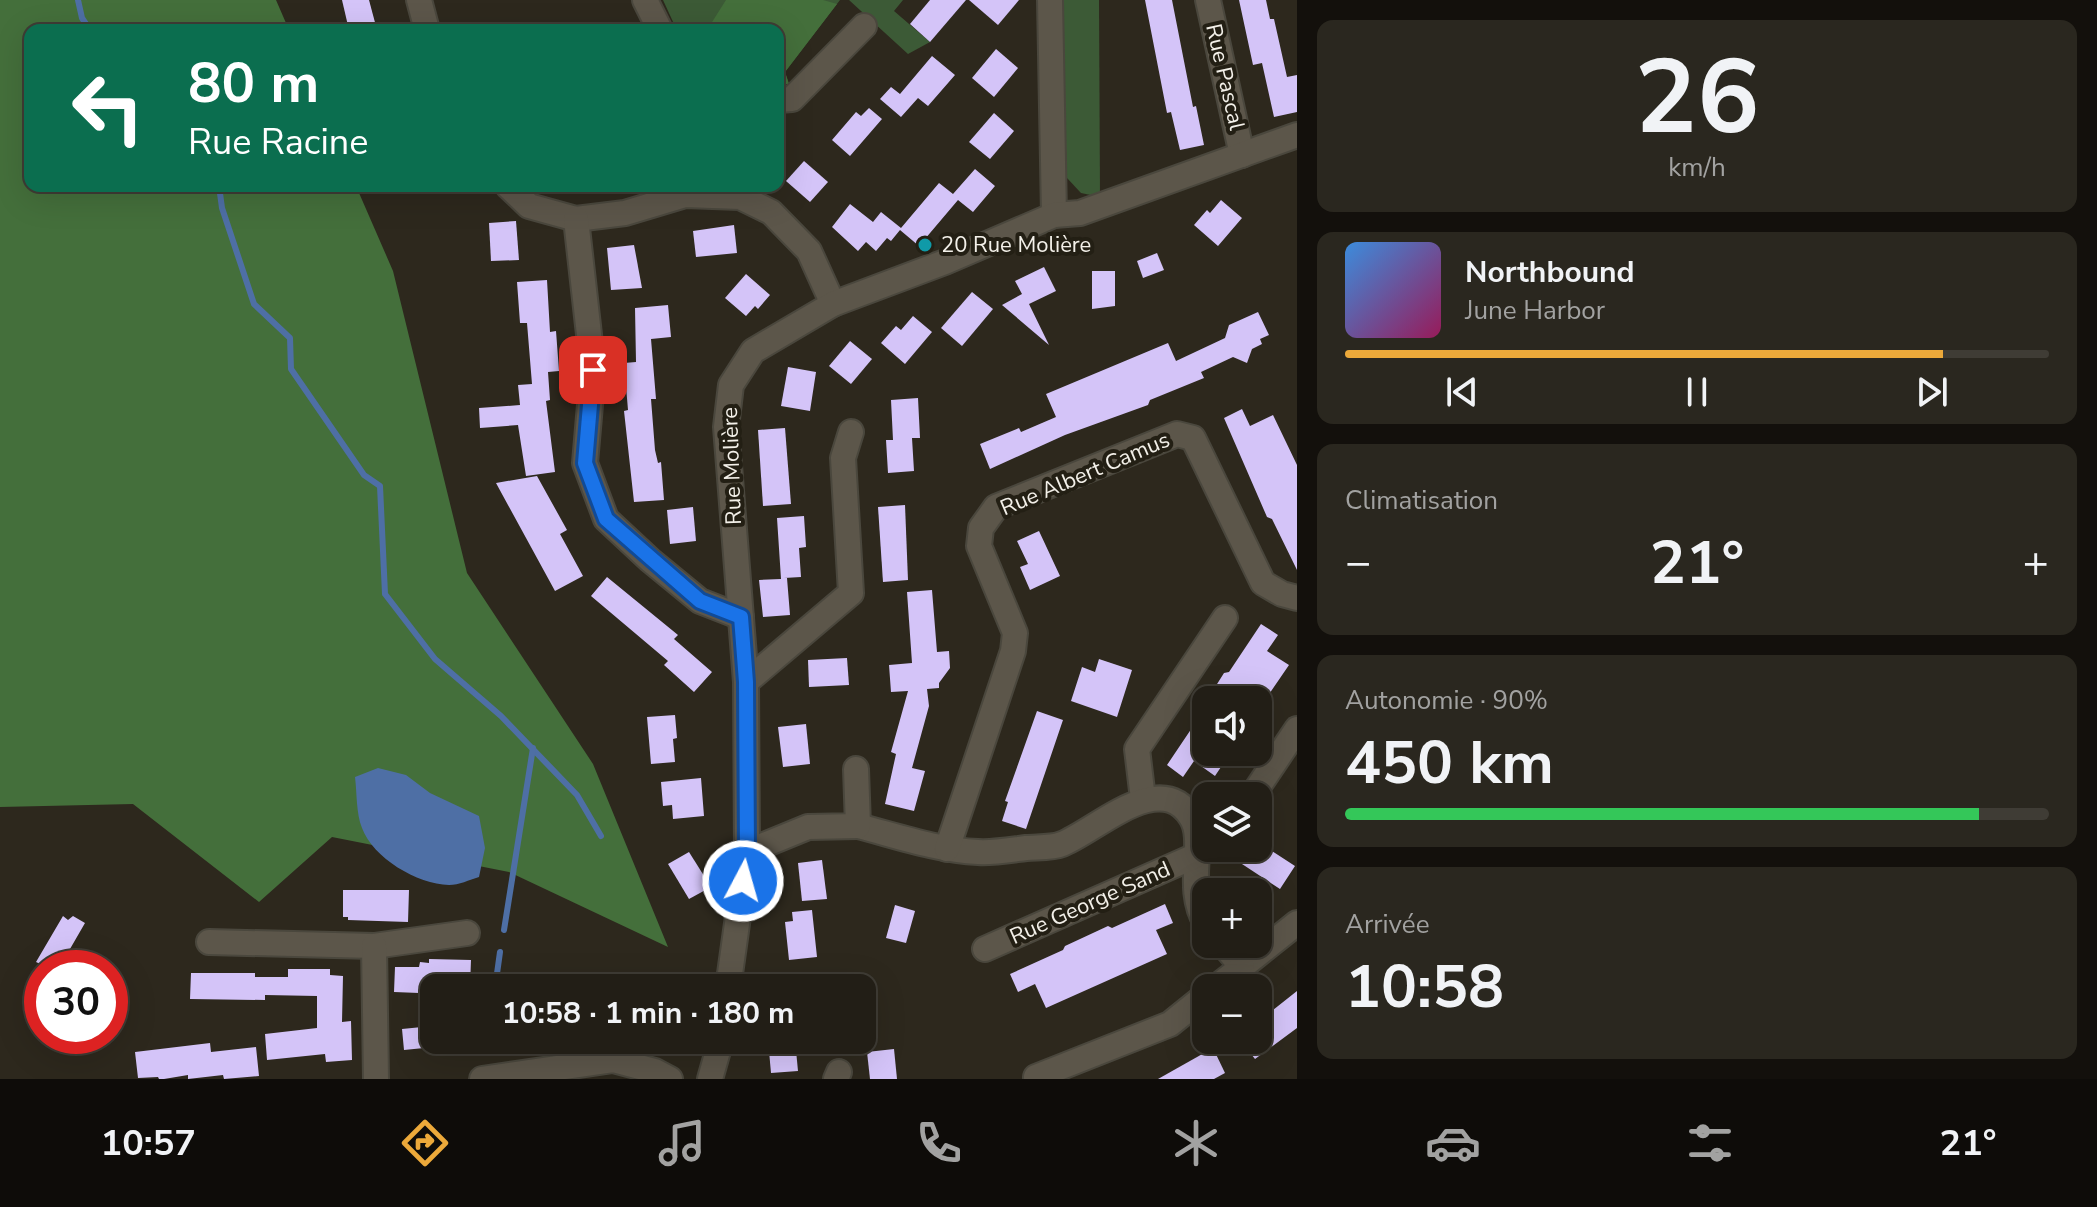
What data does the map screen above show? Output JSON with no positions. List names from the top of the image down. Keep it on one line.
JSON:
{"streets":{"street":["Rue Pascal","Rue Molière","Rue Albert Camus","Rue George Sand"]},"crossings":[["Rue Pascal","Rue Molière"]],"places":["20 Rue Molière"],"page":{"tile":[["26","km/h"],"Climatisation",["Autonomie · 90%","450 km"],["Arrivée","10:58"]],"turn":["80 m","Rue Racine"],"song":["Northbound","June Harbor"],"heat":["−","21°","+"],"map_buttons":["+","−"],"limit":"30","trip":"10:58 · 1 min · 180 m","tabs":["10:57","21°"]}}
